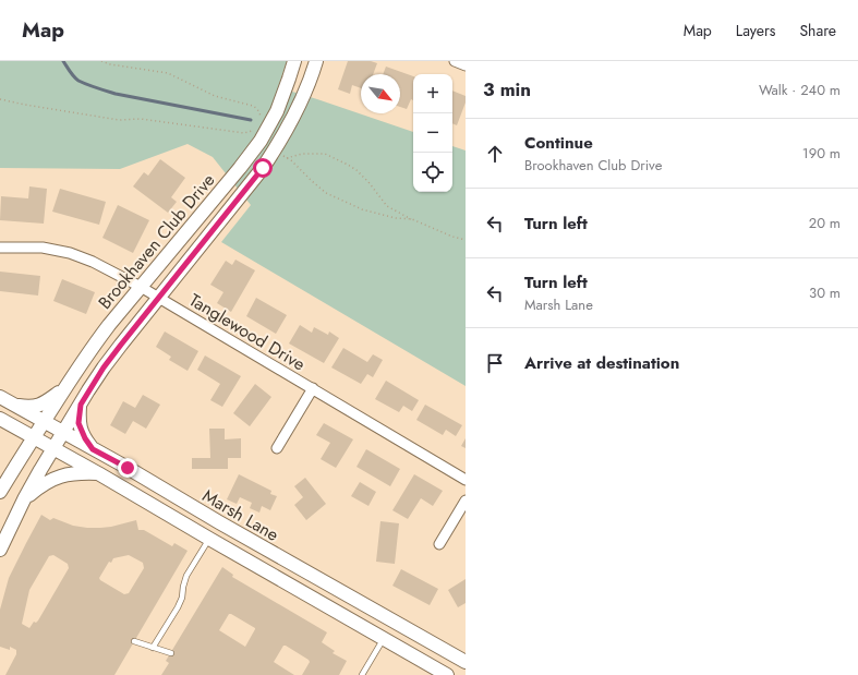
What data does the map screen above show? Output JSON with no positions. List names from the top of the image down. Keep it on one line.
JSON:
{"streets":{"main road":["Brookhaven Club Drive","Marsh Lane"],"street":["Tanglewood Drive"]},"crossings":[["Brookhaven Club Drive","Tanglewood Drive"],["Brookhaven Club Drive","Marsh Lane"]],"north":"bottom right","page":{"header":"Map","nav":["Map","Layers","Share"],"heading":["3 min","Walk · 240 m"],"map_buttons":["+","−"],"list":[["Continue","Brookhaven Club Drive","190 m"],["Turn left","20 m"],["Turn left","Marsh Lane","30 m"],"Arrive at destination"]}}
